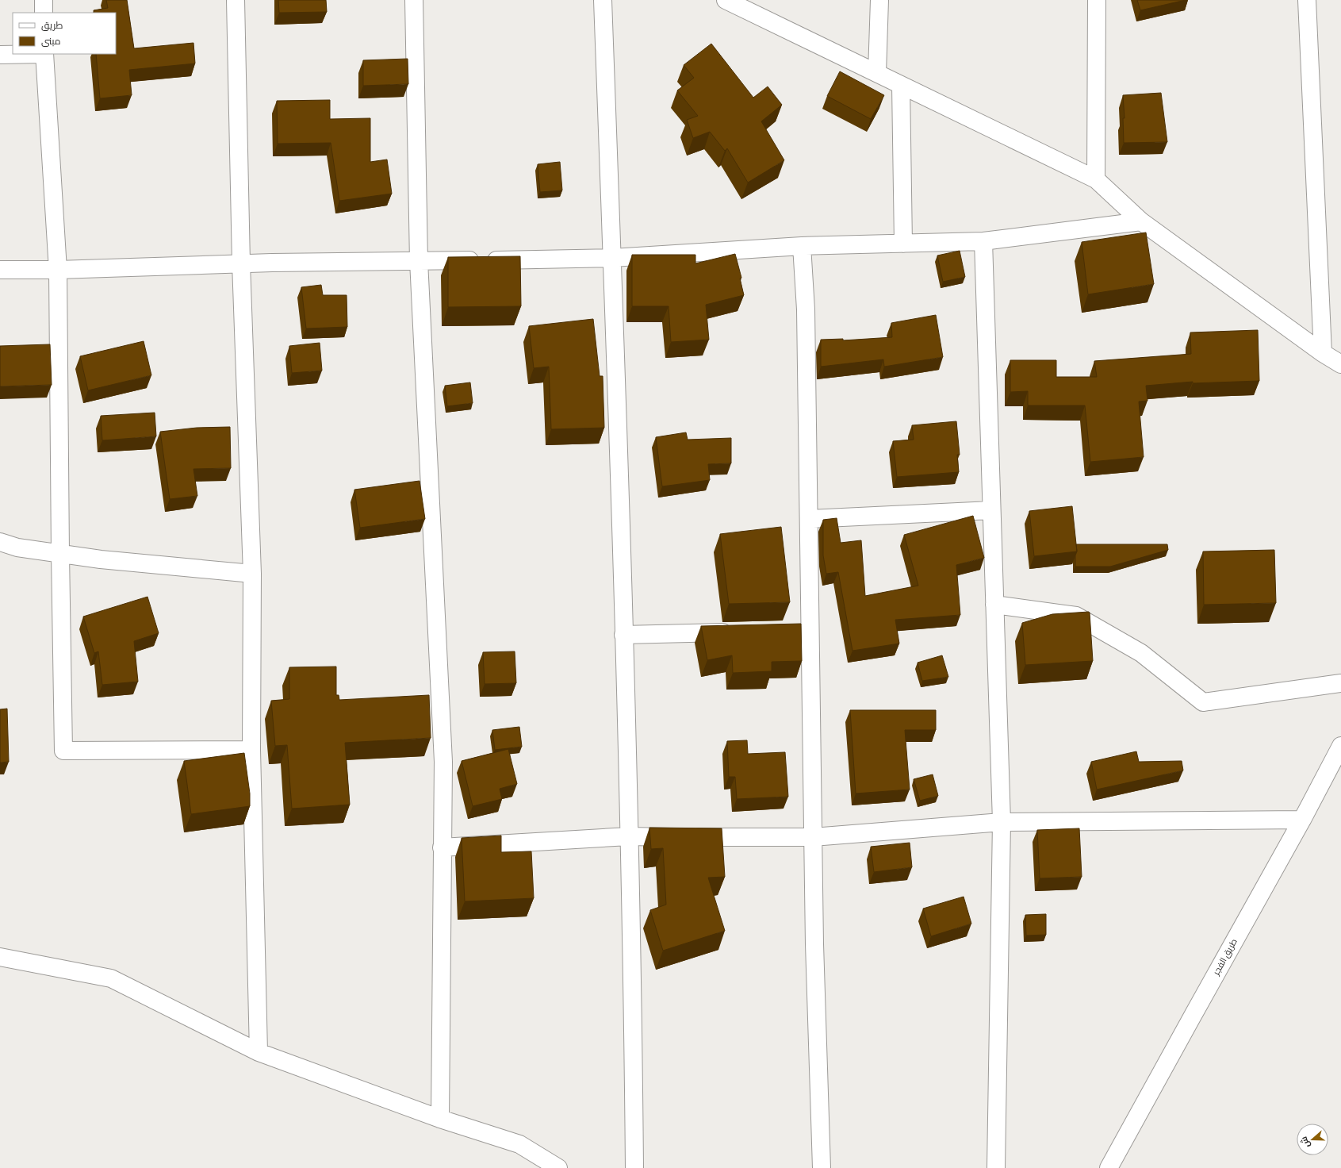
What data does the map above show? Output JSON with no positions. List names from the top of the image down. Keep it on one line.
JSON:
{"streets":{"street":["طريق الفجر"]},"legend":["طريق","مبنى"],"north":"left"}
